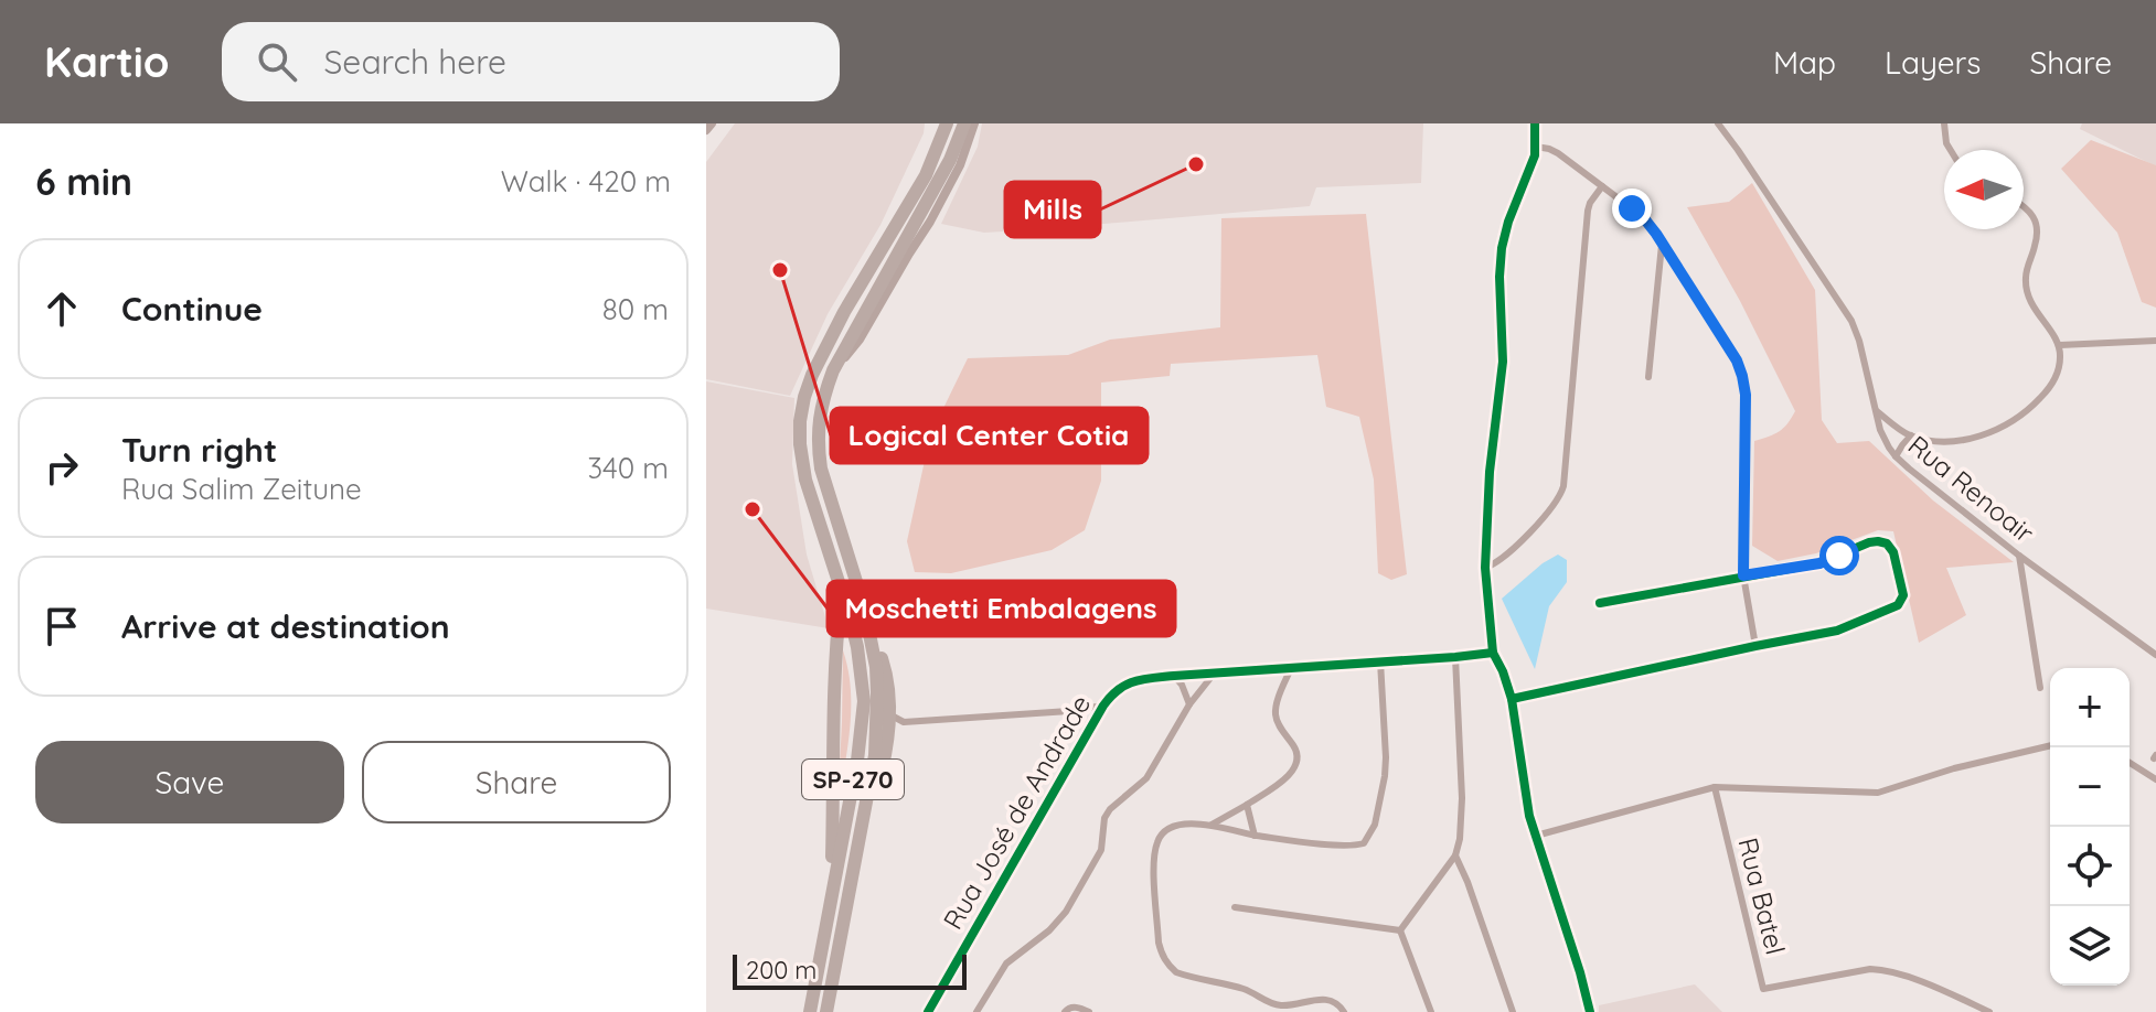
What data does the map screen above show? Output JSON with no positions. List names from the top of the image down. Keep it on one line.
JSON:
{"streets":{"highway":["SP-270"],"street":["Rua Renoair","Rua José de Andrade","Rua Batel"]},"places":["Mills","Logical Center Cotia","Moschetti Embalagens"],"scale_bar":"200 m","north":"left","page":{"header":"Kartio","search":"Search here","nav":["Map","Layers","Share"],"heading":["6 min","Walk · 420 m"],"list":[["Continue","80 m"],["Turn right","Rua Salim Zeitune","340 m"],"Arrive at destination"],"map_buttons":["+","−"],"buttons":["Save","Share"],"scale":"200 m"}}
